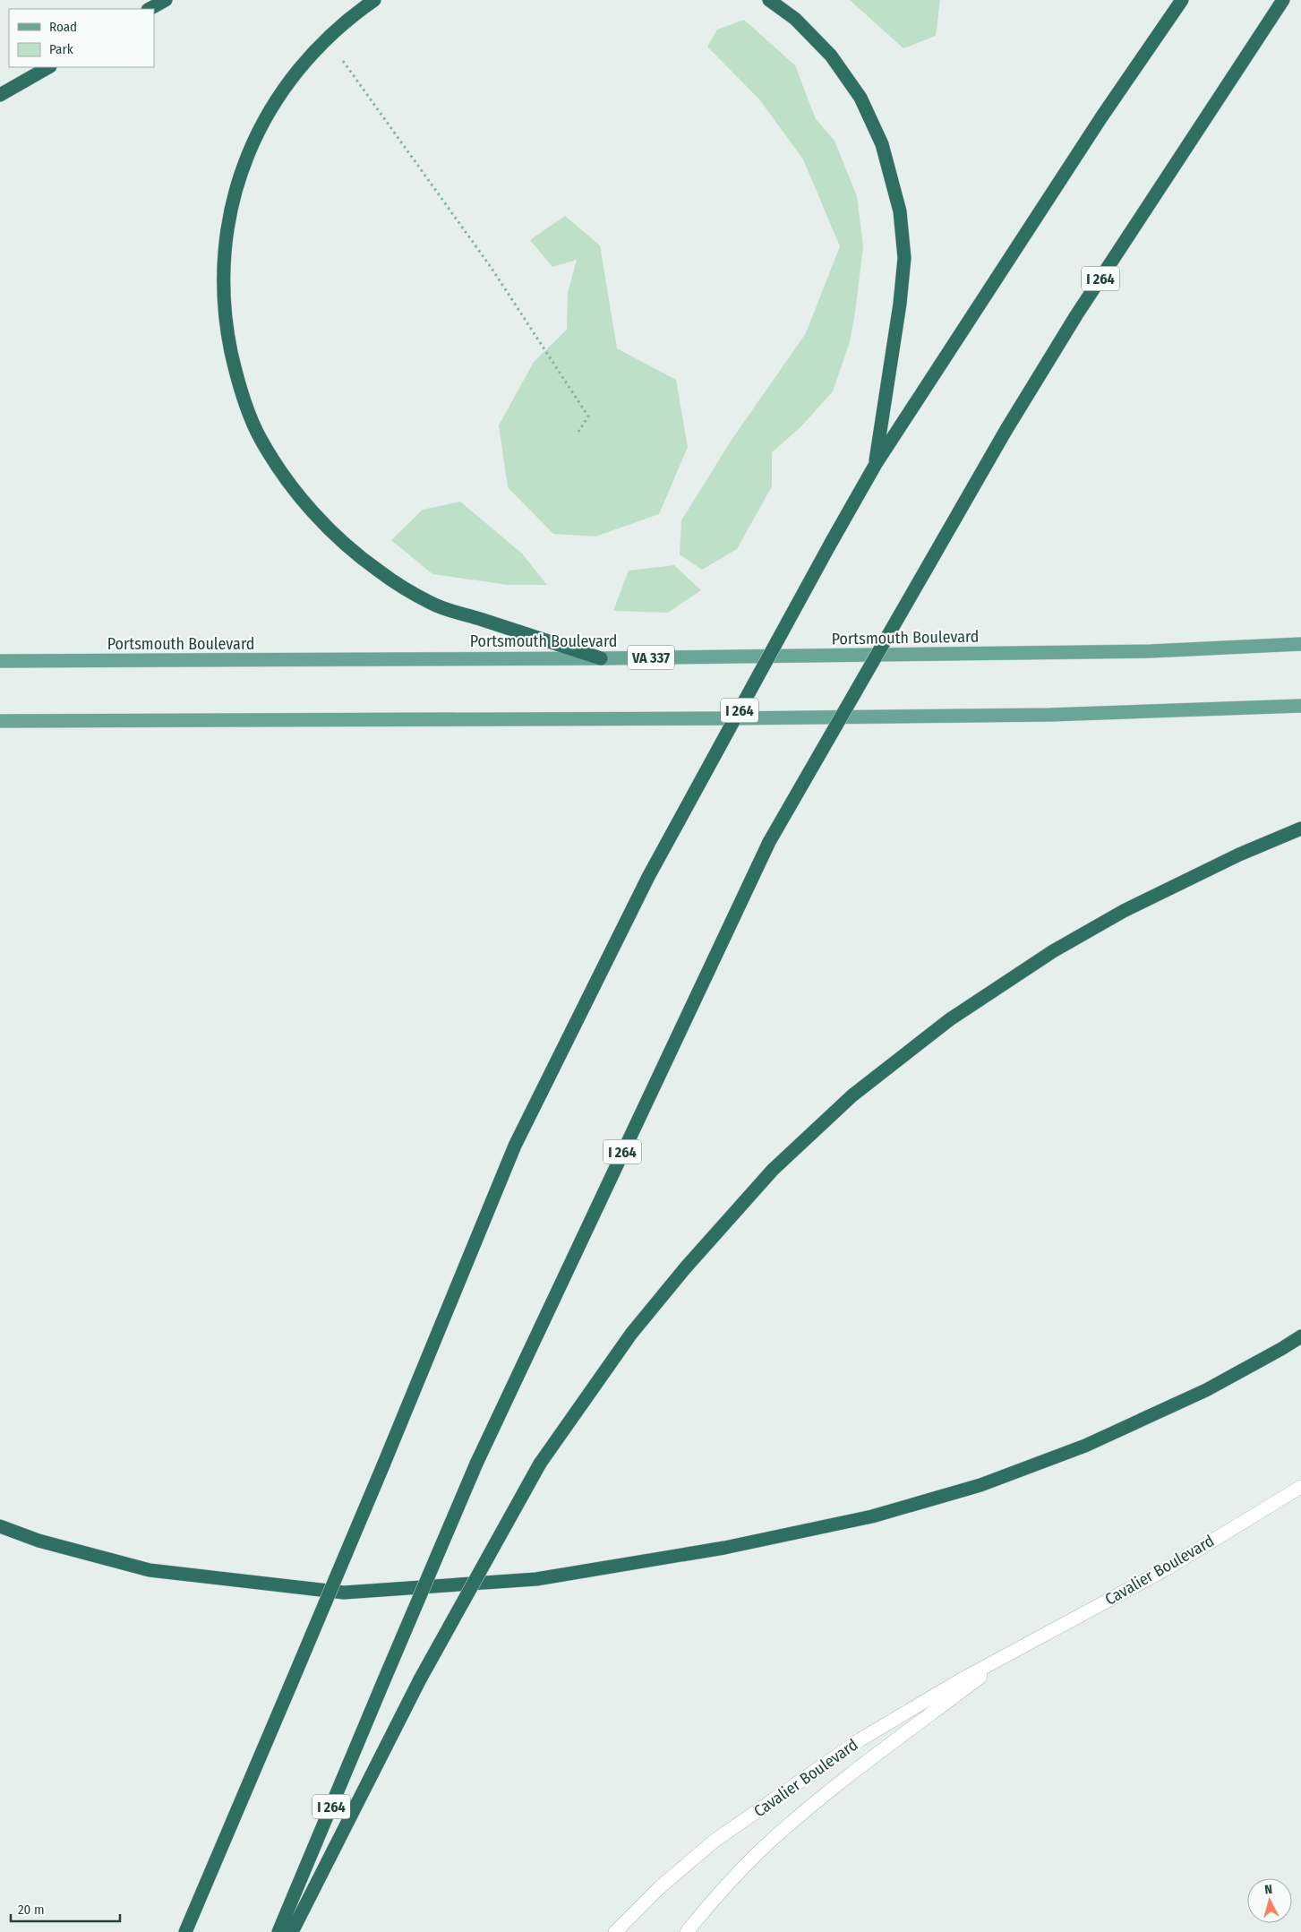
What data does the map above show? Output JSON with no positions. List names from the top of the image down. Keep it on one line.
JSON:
{"streets":{"highway":["I 264"],"main road":["Portsmouth Boulevard","VA 337"],"street":["Cavalier Boulevard"]},"legend":["Road","Park"],"scale_bar":"20 m","north":"top"}
